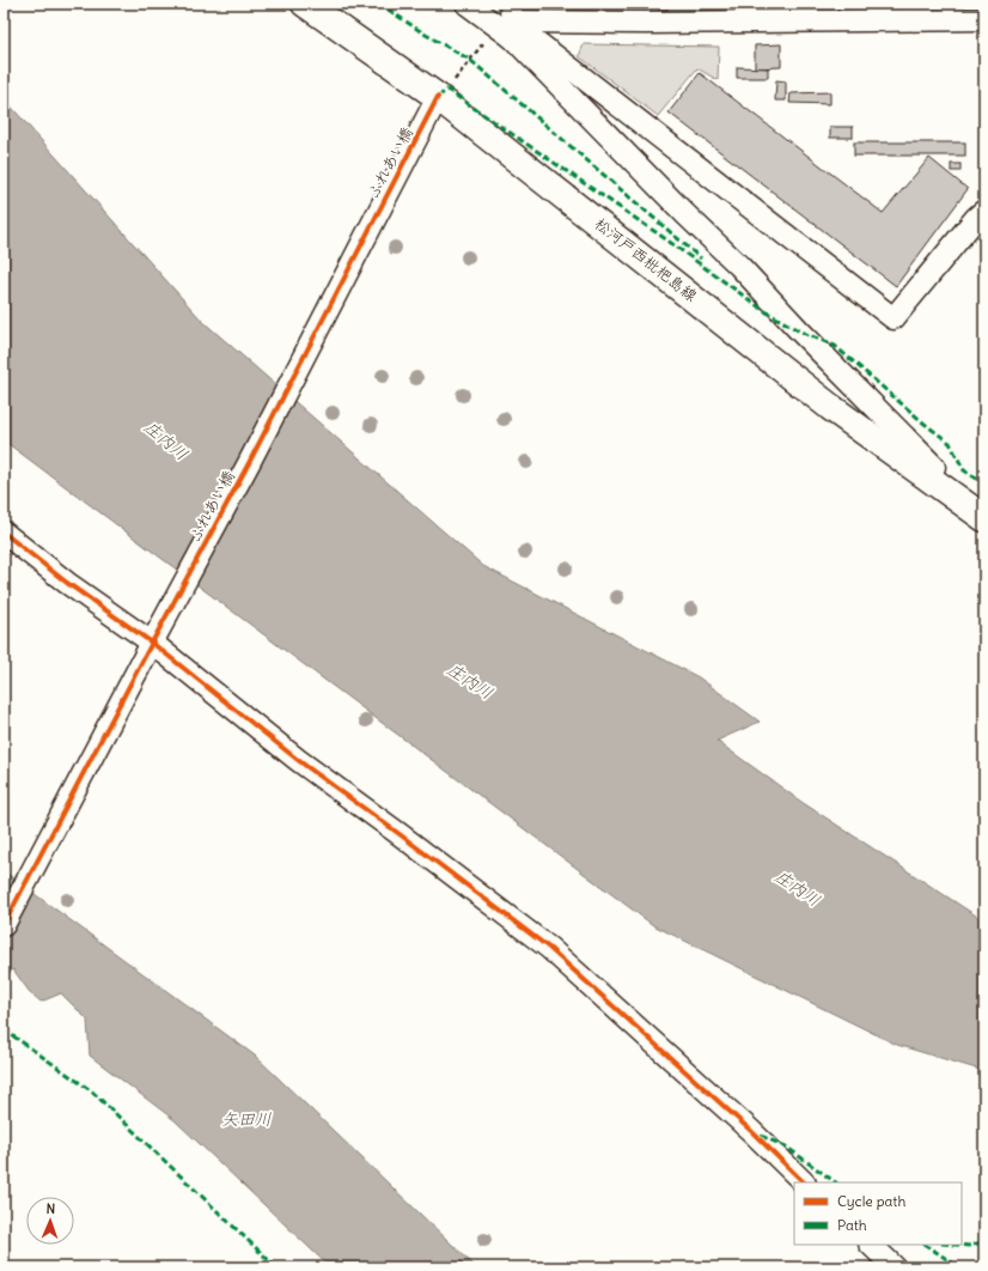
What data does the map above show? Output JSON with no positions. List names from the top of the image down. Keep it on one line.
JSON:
{"streets":{"main road":["松河戸西枇杷島線"],"street":["ふれあい橋"]},"crossings":[["ふれあい橋","松河戸西枇杷島線"]],"water":["庄内川","矢田川"],"legend":["Cycle path","Path"],"north":"top"}
